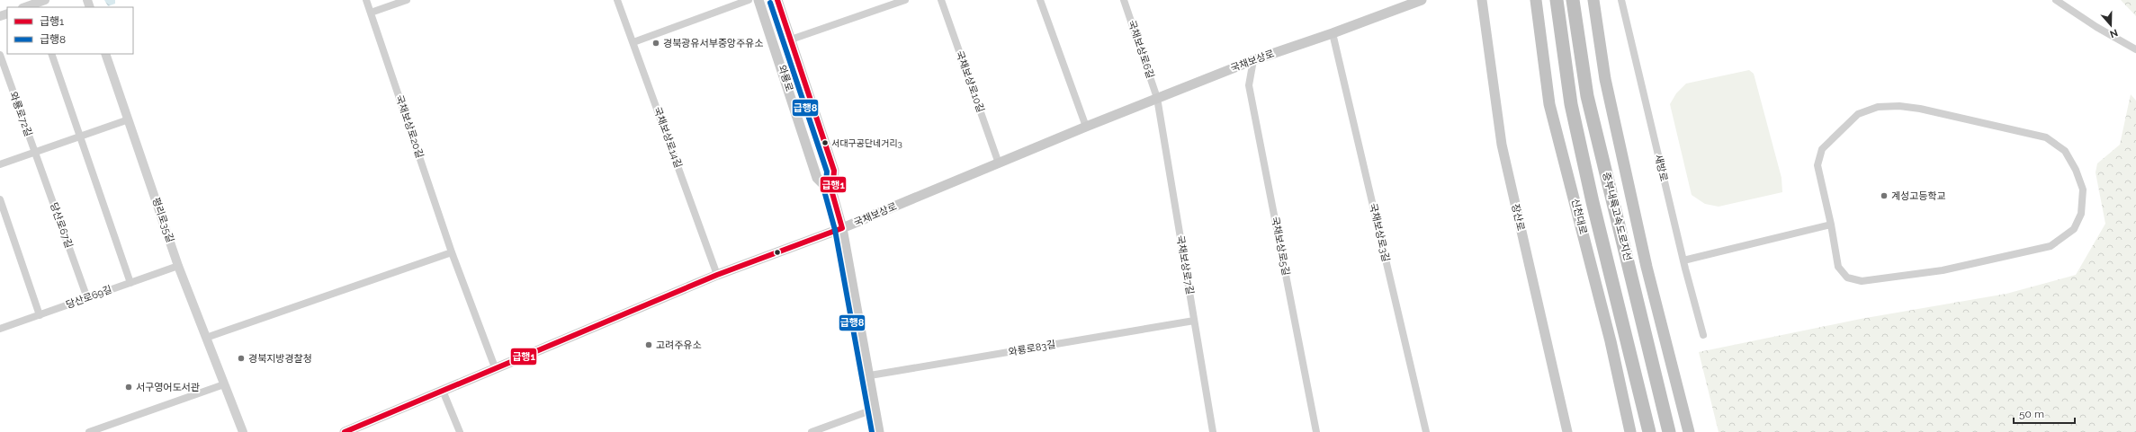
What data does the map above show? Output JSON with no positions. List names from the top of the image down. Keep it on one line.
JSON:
{"streets":{"highway":["신천대로","중부내륙고속도로지선"],"main road":["국채보상로","와룡로","장산로"],"street":["국채보상로6길","국채보상로10길","와룡로72길","국채보상로20길","국채보상로14길","새방로","평리로35길","당산로67길","국채보상로3길","국채보상로5길","국채보상로7길","당산로69길","와룡로83길"]},"crossings":[["국채보상로6길","국채보상로"],["국채보상로6길","국채보상로7길"],["국채보상로","와룡로"],["국채보상로","국채보상로10길"],["국채보상로","국채보상로20길"],["국채보상로","국채보상로14길"],["국채보상로","국채보상로3길"],["국채보상로","국채보상로5길"],["국채보상로","국채보상로7길"],["와룡로","와룡로83길"],["와룡로72길","당산로67길"],["평리로35길","당산로69길"],["당산로67길","당산로69길"],["국채보상로7길","와룡로83길"]],"places":["경북광유서부중앙주유소","서대구공단네거리3","계성고등학교","고려주유소","경북지방경찰청","서구영어도서관"],"lines":["transit line 급행1","transit line 급행8"],"legend":["급행1","급행8"],"scale_bar":"50 m","north":"bottom"}
